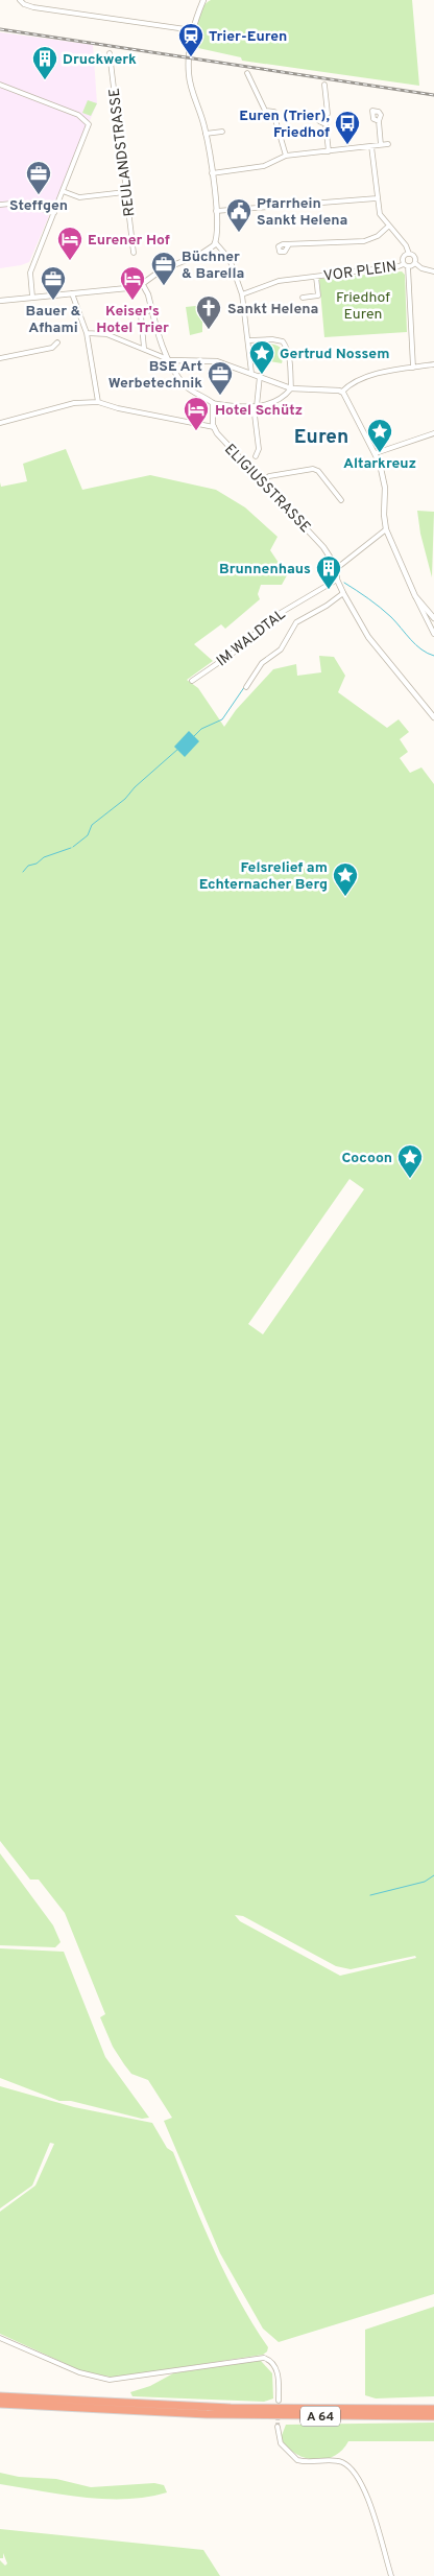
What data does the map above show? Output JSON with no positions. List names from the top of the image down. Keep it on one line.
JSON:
{"streets":{"highway":["A 64"],"street":["REULANDSTRASSE","VOR PLEIN","ELIGIUSSTRASSE","IM WALDTAL"]},"districts":["Euren"],"parks":["Friedhof Euren"],"places":{"station":["Trier-Euren"],"building":["Druckwerk","Brunnenhaus"],"bus stop":["Euren (Trier), Friedhof"],"office":["Steffgen","Büchner & Barella","Bauer & Afhami","BSE Art Werbetechnik"],"public building":["Pfarrhein Sankt Helena"],"hotel":["Eurener Hof","Keiser's Hotel Trier","Hotel Schütz"],"church":["Sankt Helena"],"place":["Gertrud Nossem","Altarkreuz","Felsrelief am Echternacher Berg","Cocoon"]}}
